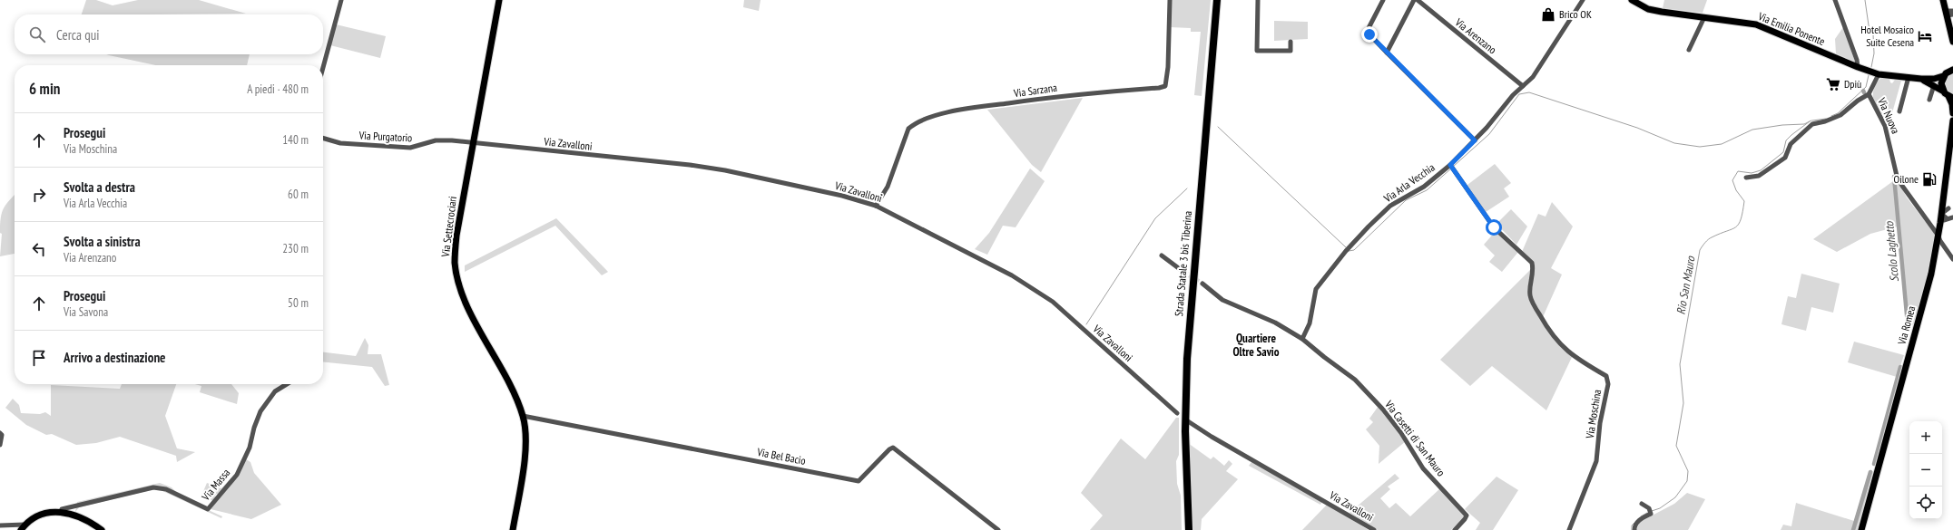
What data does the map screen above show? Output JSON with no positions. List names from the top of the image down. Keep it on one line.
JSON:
{"streets":{"highway":["Strada Statale 3 bis Tiberina"],"main road":["Via Emilia Ponente","Via Settecrociari","Via Romea"],"street":["Via Arenzano","Via Sarzana","Via Nuova","Via Purgatorio","Via Zavalloni","Via Arla Vecchia","Via Moschina","Via Casetti di San Mauro","Via Bel Bacio","Via Massa"]},"crossings":[["Via Emilia Ponente","Via Nuova"],["Via Arenzano","Via Arla Vecchia"],["Via Sarzana","Via Zavalloni"],["Via Nuova","Via Romea"],["Via Purgatorio","Via Zavalloni"],["Via Purgatorio","Via Settecrociari"],["Via Zavalloni","Via Settecrociari"],["Via Arla Vecchia","Via Moschina"],["Via Arla Vecchia","Via Casetti di San Mauro"],["Via Settecrociari","Via Bel Bacio"]],"districts":["Quartiere Oltre Savio"],"water":["Scolo Laghetto","Rio San Mauro"],"places":{"shop":["Brico OK"],"hotel":["Hotel Mosaico Suite Cesena"],"supermarket":["Dpiù"],"fuel station":["Oilone"]},"page":{"search":"Cerca qui","heading":["6 min","A piedi · 480 m"],"list":[["Prosegui","Via Moschina","140 m"],["Svolta a destra","Via Arla Vecchia","60 m"],["Svolta a sinistra","Via Arenzano","230 m"],["Prosegui","Via Savona","50 m"],"Arrivo a destinazione"],"map_buttons":["+","−"]}}
